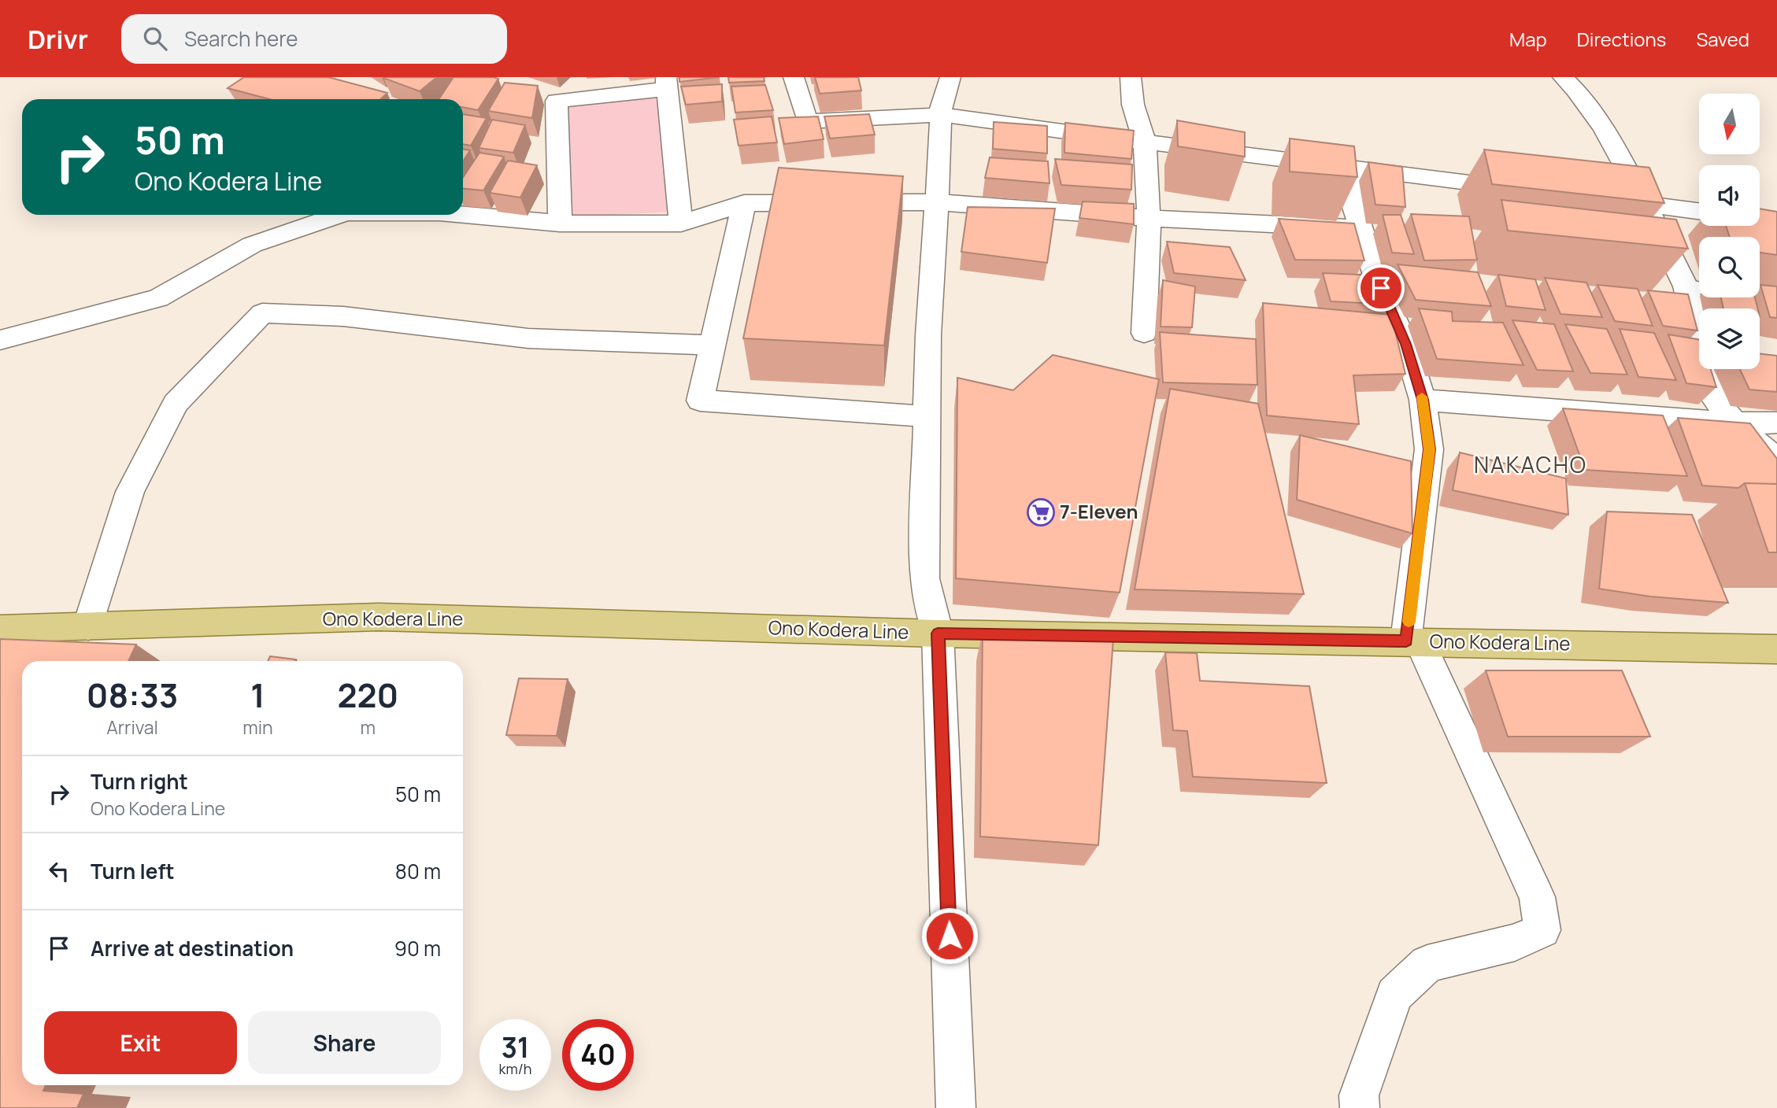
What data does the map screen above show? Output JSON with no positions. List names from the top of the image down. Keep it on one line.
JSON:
{"streets":{"main road":["Ono Kodera Line"]},"districts":["NAKACHO"],"places":{"supermarket":["7-Eleven"]},"north":"bottom","page":{"header":"Drivr","search":"Search here","nav":["Map","Directions","Saved"],"turn":["50 m","Ono Kodera Line"],"eta":["08:33","Arrival","1","min","220","m"],"list":[{"name":"Turn right","note":"Ono Kodera Line","value":"50 m"},{"name":"Turn left","value":"80 m"},{"name":"Arrive at destination","value":"90 m"}],"buttons":["Exit","Share"],"speed":"31 km/h","limit":"40"}}
